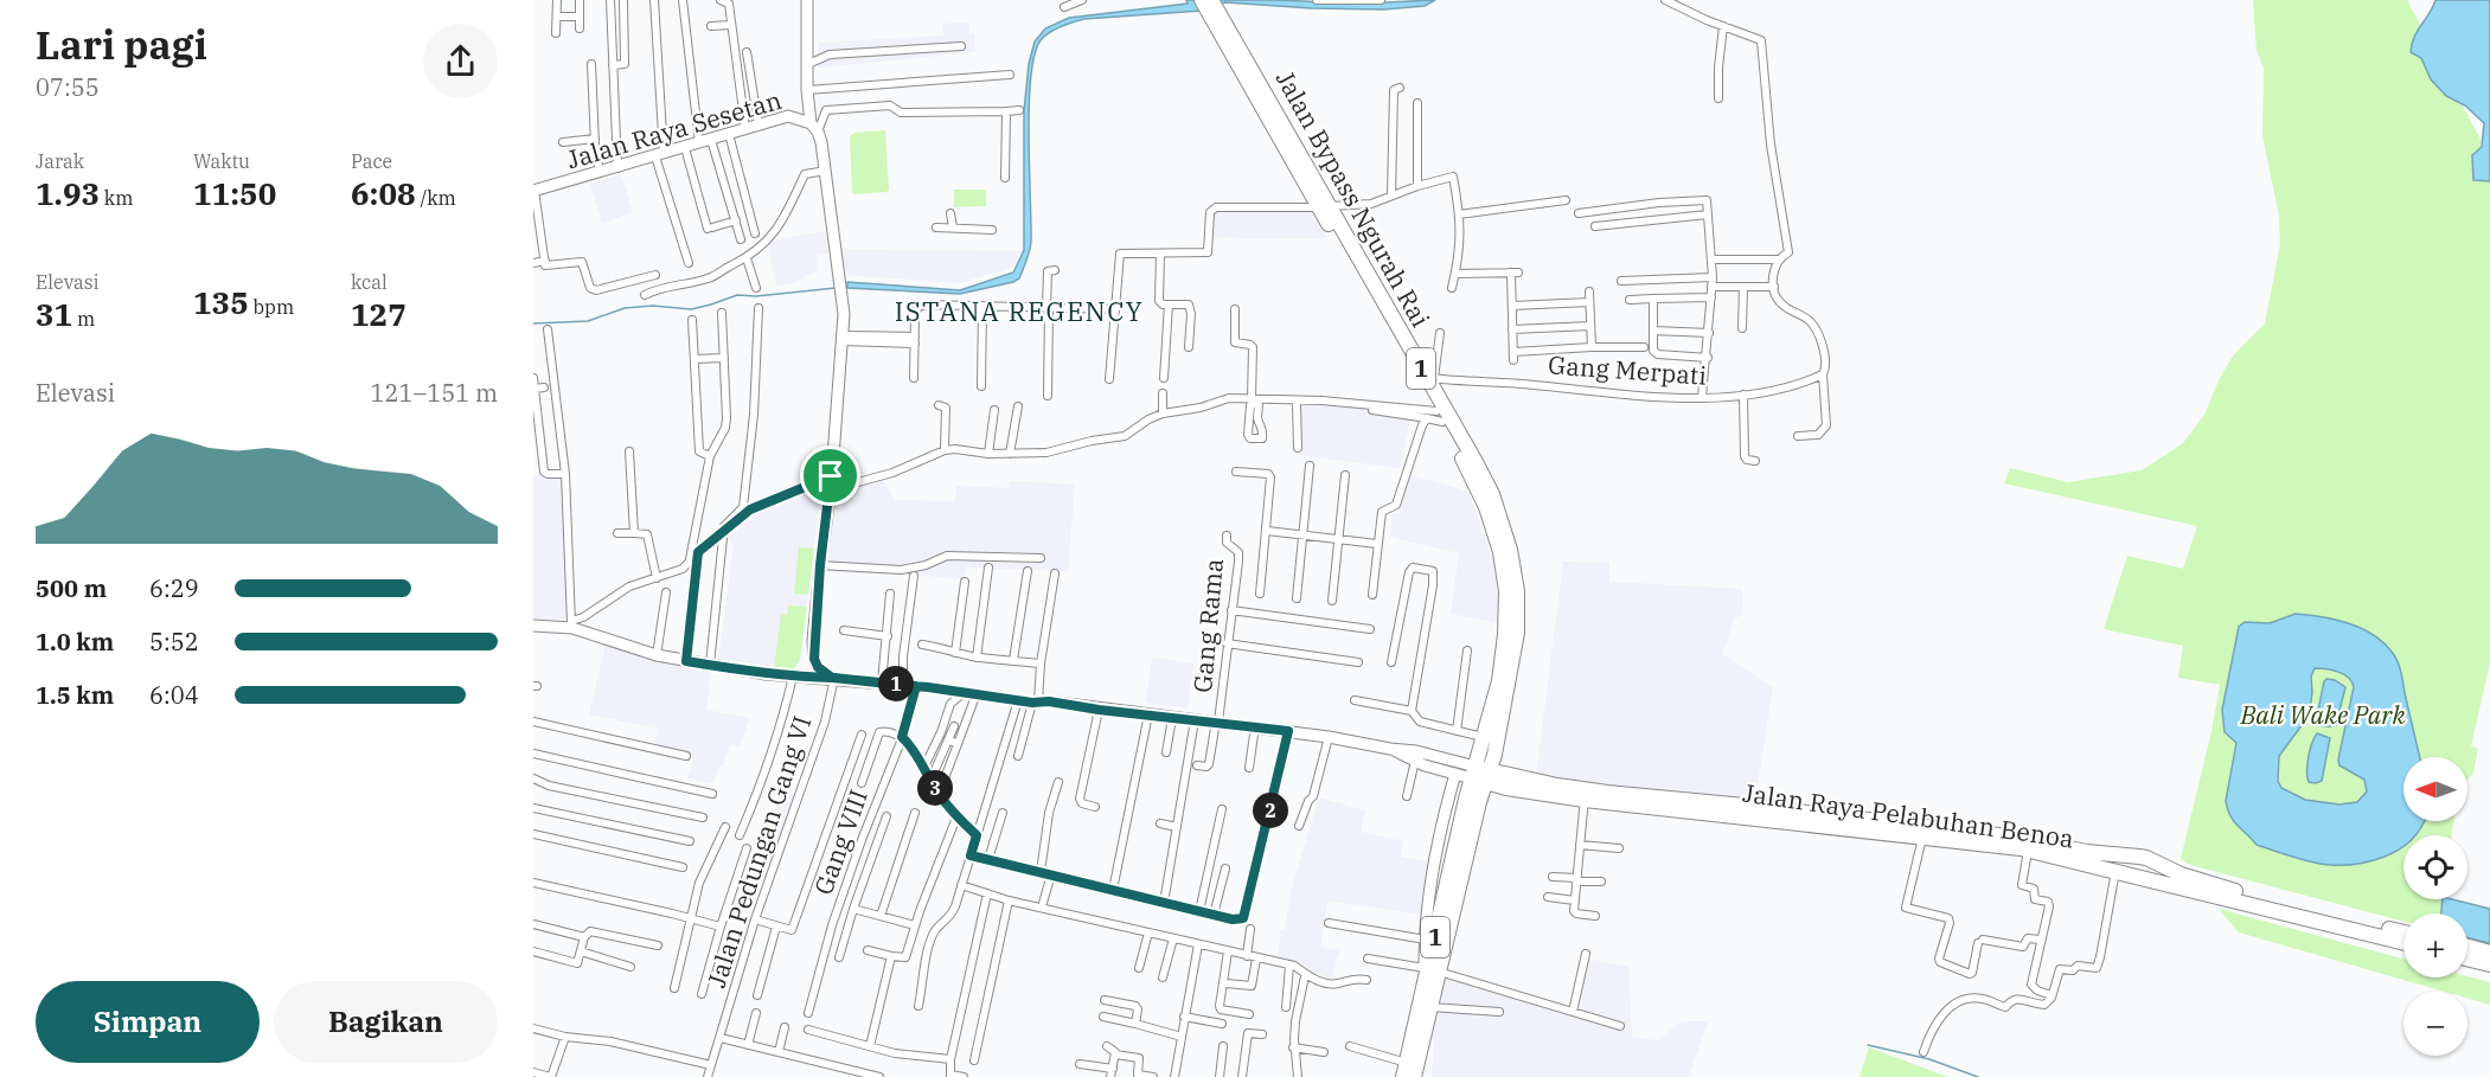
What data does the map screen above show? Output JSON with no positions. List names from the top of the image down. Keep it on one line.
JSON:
{"streets":{"highway":["Jalan Bypass Ngurah Rai","1","Jalan Raya Pelabuhan Benoa"],"main road":["Jalan Raya Sesetan"],"street":["Gang Merpati","Gang Rama","Gang VIII","Jalan Pedungan Gang VI"]},"crossings":[["Jalan Bypass Ngurah Rai","Gang Merpati"],["Jalan Bypass Ngurah Rai","Jalan Raya Pelabuhan Benoa"]],"districts":["ISTANA REGENCY"],"parks":["Bali Wake Park"],"north":"left","page":{"heading":["Lari pagi","07:55"],"stats":[["Jarak","1.93 km"],["Waktu","11:50"],["Pace","6:08 /km"],["Elevasi","31 m"],["135 bpm"],["kcal","127"]],"chart":["Elevasi","121–151 m"],"list":[{"name":"500 m","note":"6:29"},{"name":"1.0 km","note":"5:52"},{"name":"1.5 km","note":"6:04"}],"pins":["1","3","2"],"map_buttons":["+","−"],"buttons":["Simpan","Bagikan"]}}
